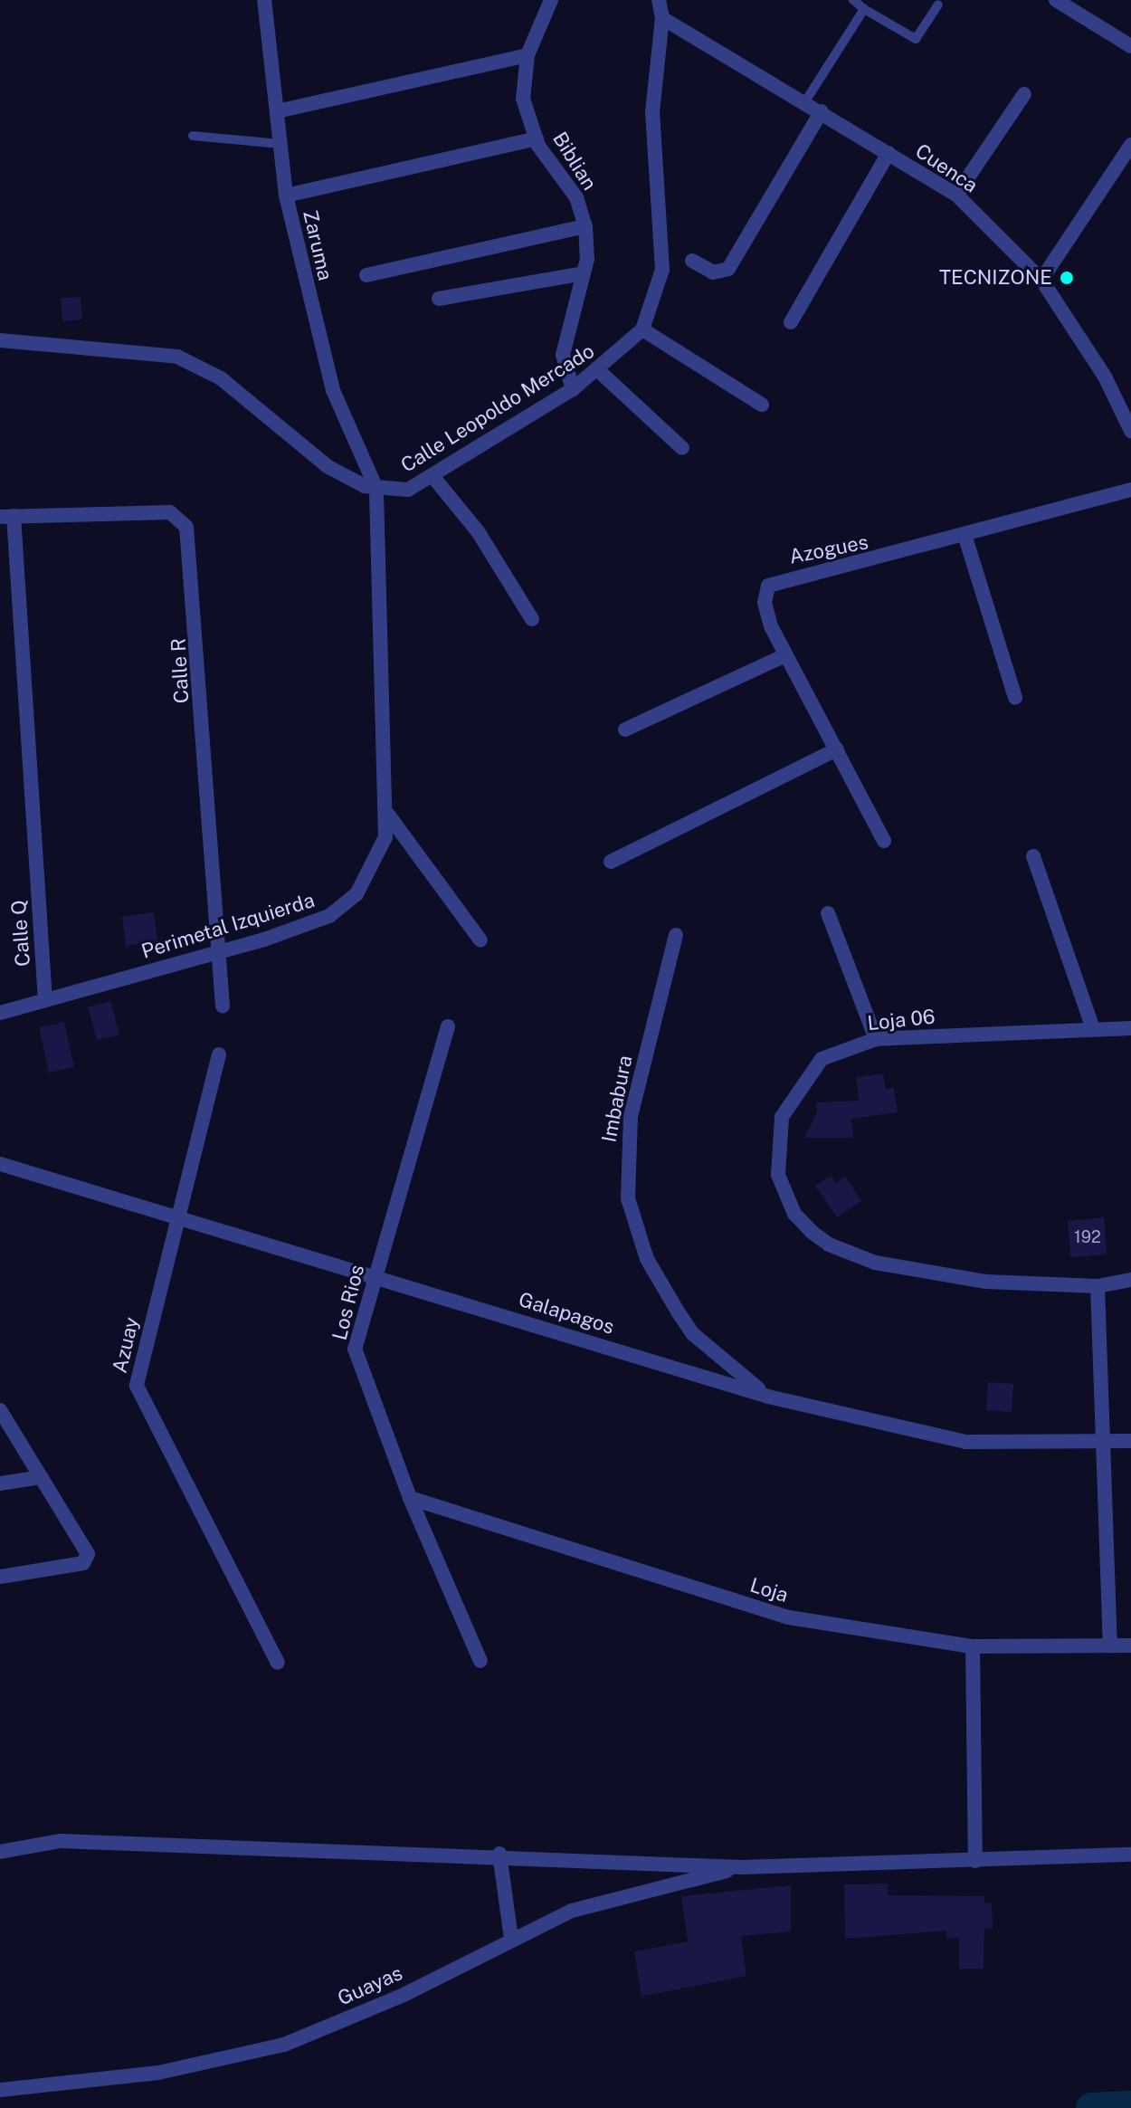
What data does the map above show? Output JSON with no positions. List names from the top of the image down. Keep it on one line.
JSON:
{"streets":{"street":["Biblian","Cuenca","Zaruma","Calle Leopoldo Mercado","Azogues","Calle R","Perimetal Izquierda","Calle Q","Loja 06","Imbabura","Los Rios","Galapagos","Azuay","Loja","Guayas"]},"crossings":[["Biblian","Calle Leopoldo Mercado"],["Cuenca","Calle Leopoldo Mercado"],["Zaruma","Calle Leopoldo Mercado"],["Zaruma","Perimetal Izquierda"],["Calle Leopoldo Mercado","Perimetal Izquierda"],["Calle R","Perimetal Izquierda"],["Calle R","Calle Q"],["Perimetal Izquierda","Calle Q"],["Imbabura","Galapagos"],["Los Rios","Galapagos"],["Los Rios","Loja"],["Galapagos","Azuay"]],"places":["TECNIZONE"],"house_numbers":["192"]}
